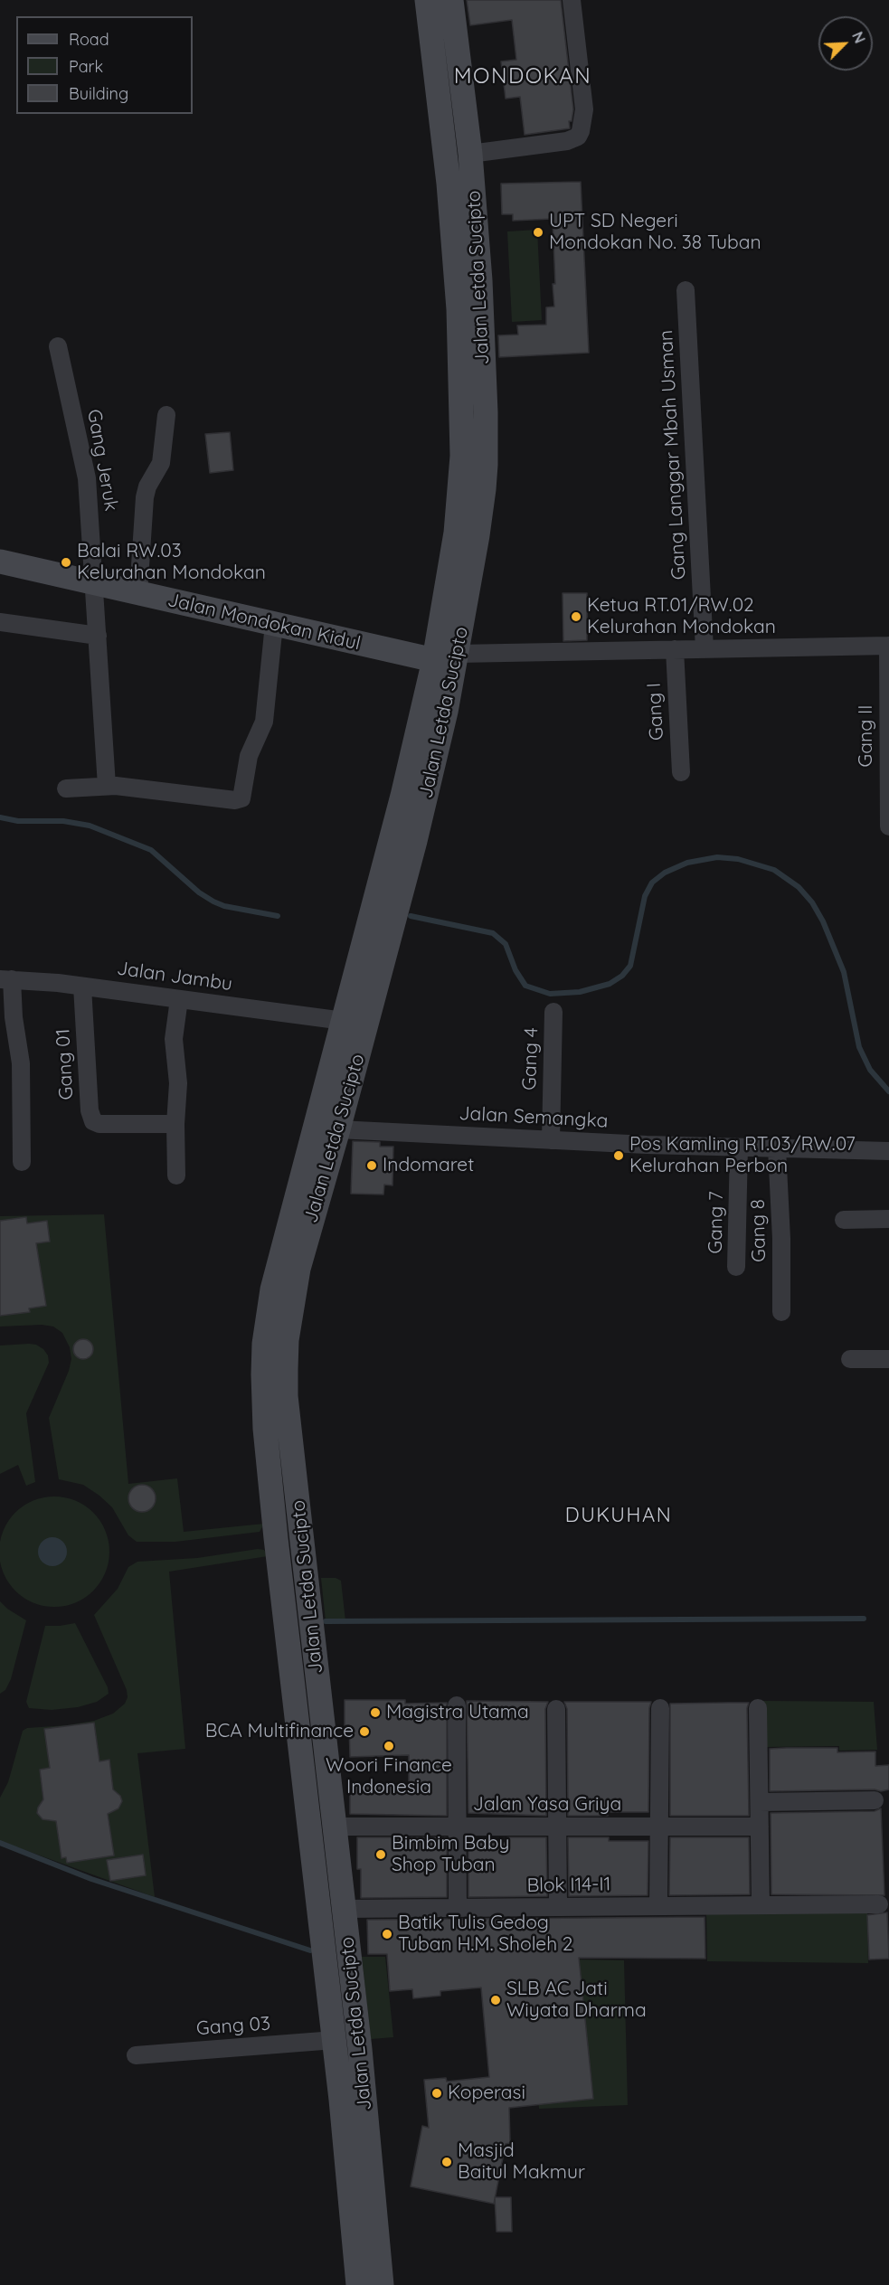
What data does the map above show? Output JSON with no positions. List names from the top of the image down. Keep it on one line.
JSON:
{"streets":{"main road":["Jalan Letda Sucipto","Jalan Mondokan Kidul"],"street":["Gang Langgar Mbah Usman","Gang Jeruk","Gang I","Gang II","Jalan Jambu","Gang 4","Gang 01","Jalan Semangka","Gang 7","Gang 8","Jalan Yasa Griya","Blok I14-I1","Gang 03"]},"crossings":[["Jalan Letda Sucipto","Jalan Mondokan Kidul"],["Jalan Letda Sucipto","Jalan Jambu"],["Jalan Letda Sucipto","Jalan Semangka"],["Jalan Letda Sucipto","Jalan Yasa Griya"],["Jalan Letda Sucipto","Blok I14-I1"],["Jalan Letda Sucipto","Gang 03"],["Gang Jeruk","Jalan Mondokan Kidul"],["Jalan Jambu","Gang 01"],["Gang 4","Jalan Semangka"],["Jalan Semangka","Gang 7"],["Jalan Semangka","Gang 8"]],"districts":["MONDOKAN","DUKUHAN"],"places":["UPT SD Negeri Mondokan No. 38 Tuban","Balai RW.03 Kelurahan Mondokan","Ketua RT.01/RW.02 Kelurahan Mondokan","Pos Kamling RT.03/RW.07 Kelurahan Perbon","Indomaret","Magistra Utama","BCA Multifinance","Woori Finance Indonesia","Bimbim Baby Shop Tuban","Batik Tulis Gedog Tuban H.M. Sholeh 2","SLB AC Jati Wiyata Dharma","Koperasi","Masjid Baitul Makmur"],"legend":["Road","Park","Building"],"north":"top right"}
